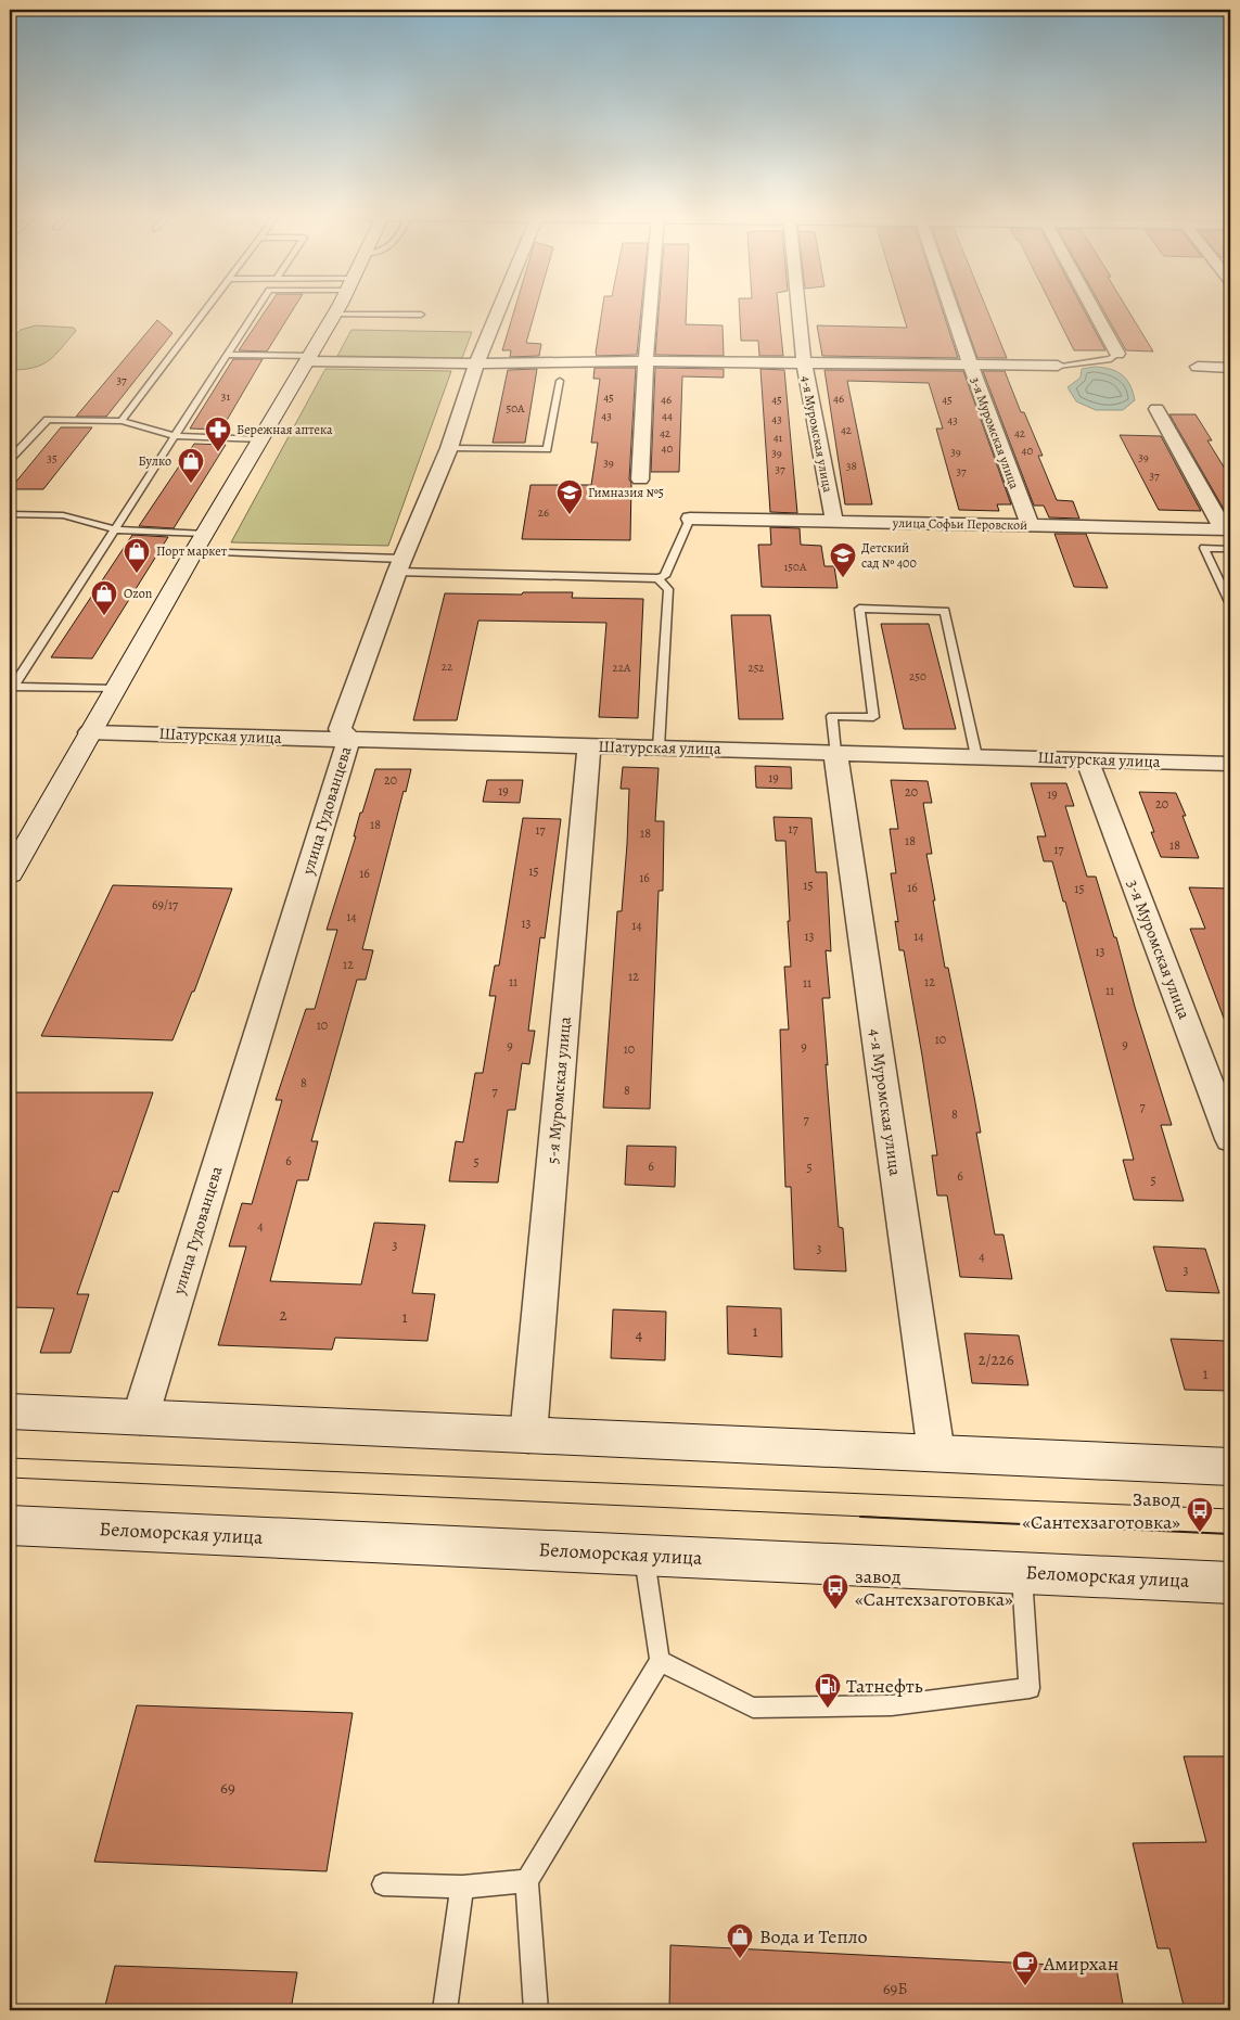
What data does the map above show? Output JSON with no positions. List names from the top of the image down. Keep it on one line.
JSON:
{"streets":{"street":["3-я Муромская улица","4-я Муромская улица","улица Софьи Перовской","Шатурская улица","улица Гудованцева","5-я Муромская улица","Беломорская улица"]},"crossings":[["3-я Муромская улица","улица Софьи Перовской"],["3-я Муромская улица","Шатурская улица"],["4-я Муромская улица","улица Софьи Перовской"],["4-я Муромская улица","Шатурская улица"],["Шатурская улица","улица Гудованцева"],["Шатурская улица","5-я Муромская улица"]],"places":{"pharmacy":["Бережная аптека"],"shop":["Булко","Порт маркет","Ozon","Вода и Тепло"],"school or university":["Гимназия №5","Детский сад № 400"],"bus stop":["Завод «Сантехзаготовка»","завод «Сантехзаготовка»"],"fuel station":["Татнефть"],"cafe":["Амирхан"]},"house_numbers":["37","31","45","46","46","45","45","50А","43","44","43","43","42","42","42","41","40","40","39","39","39","35","39","38","37","37","37","26","150А","22","22А","252","250","19","20","19","20","19","20","18","17","17","18","18","18","17","15","16","16","15","16","15","69/17","14","13","14","13","14","13","12","12","11","12","11","11","10","10","9","9","9","10","8","8","7","7","8","7","6","5","6","5","6","5","4","3","3","4","3","2","1","1","4","2/226","1","69","69Б"]}
